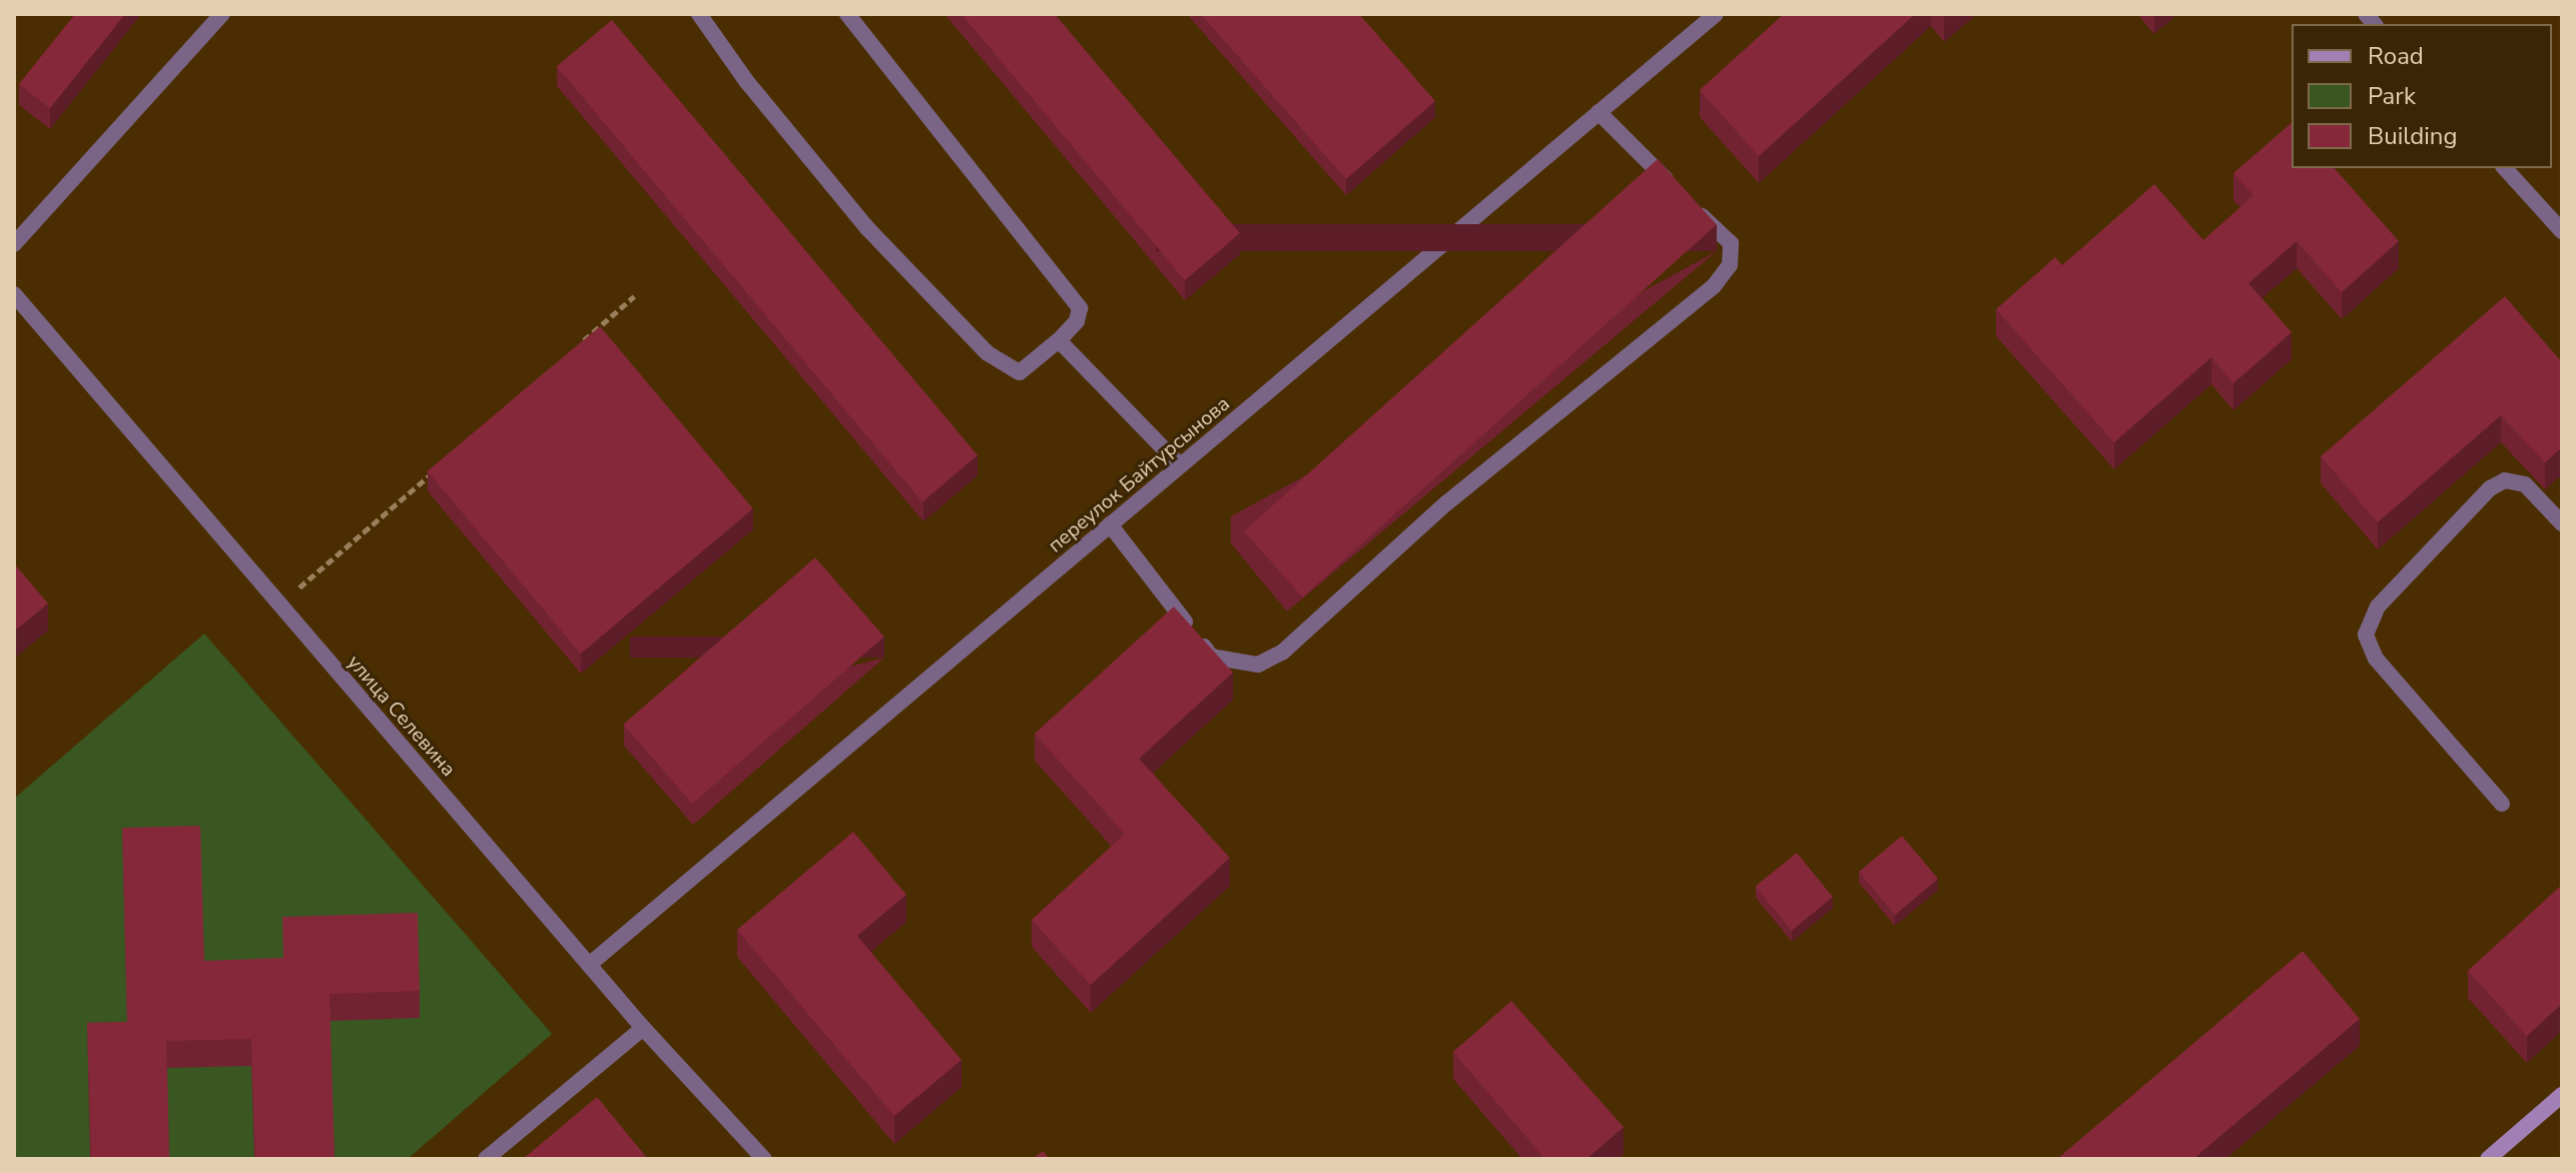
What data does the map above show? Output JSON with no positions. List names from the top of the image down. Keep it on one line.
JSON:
{"streets":{"street":["переулок Байтурсынова","улица Селевина"]},"crossings":[["переулок Байтурсынова","улица Селевина"]],"legend":["Road","Park","Building"]}
